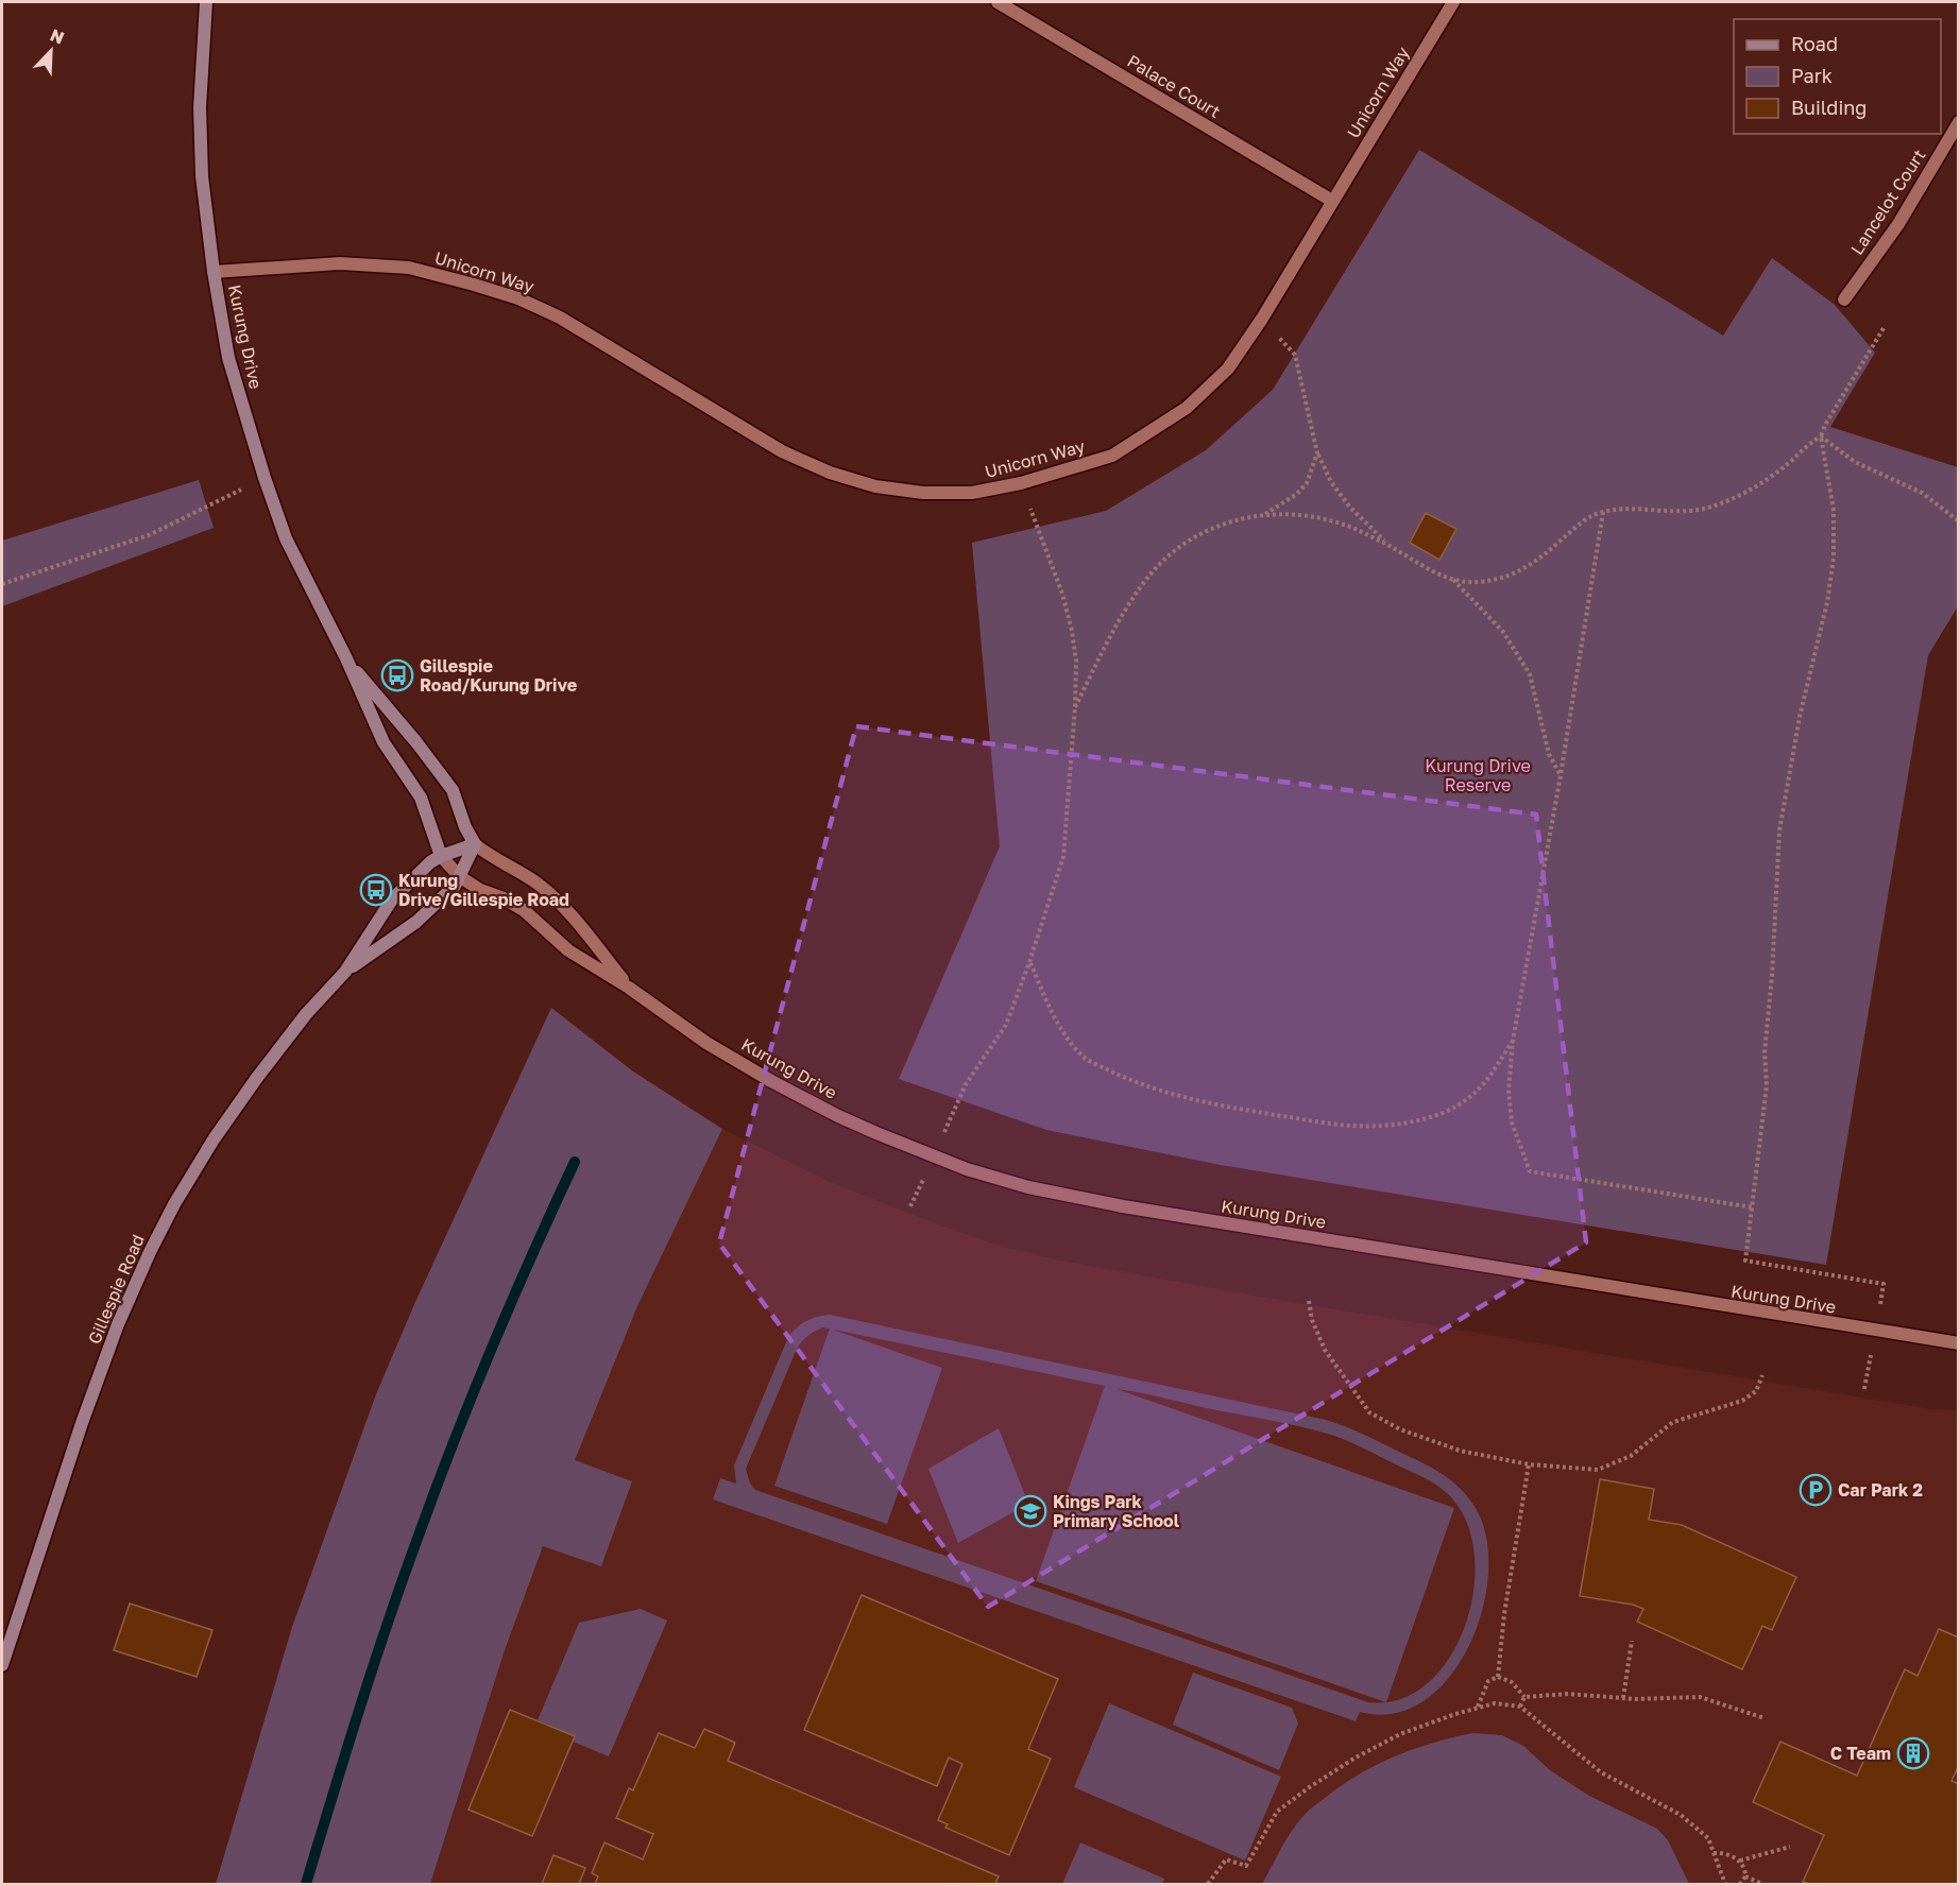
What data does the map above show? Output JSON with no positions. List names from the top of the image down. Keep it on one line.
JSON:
{"streets":{"street":["Palace Court","Unicorn Way","Lancelot Court","Kurung Drive","Gillespie Road"]},"crossings":[["Palace Court","Unicorn Way"],["Unicorn Way","Kurung Drive"],["Kurung Drive","Gillespie Road"]],"parks":["Kurung Drive Reserve"],"places":{"bus stop":["Gillespie Road/Kurung Drive","Kurung Drive/Gillespie Road"],"parking":["Car Park 2"],"school or university":["Kings Park Primary School"],"building":["C Team"]},"legend":["Road","Park","Building"],"north":"top right"}
